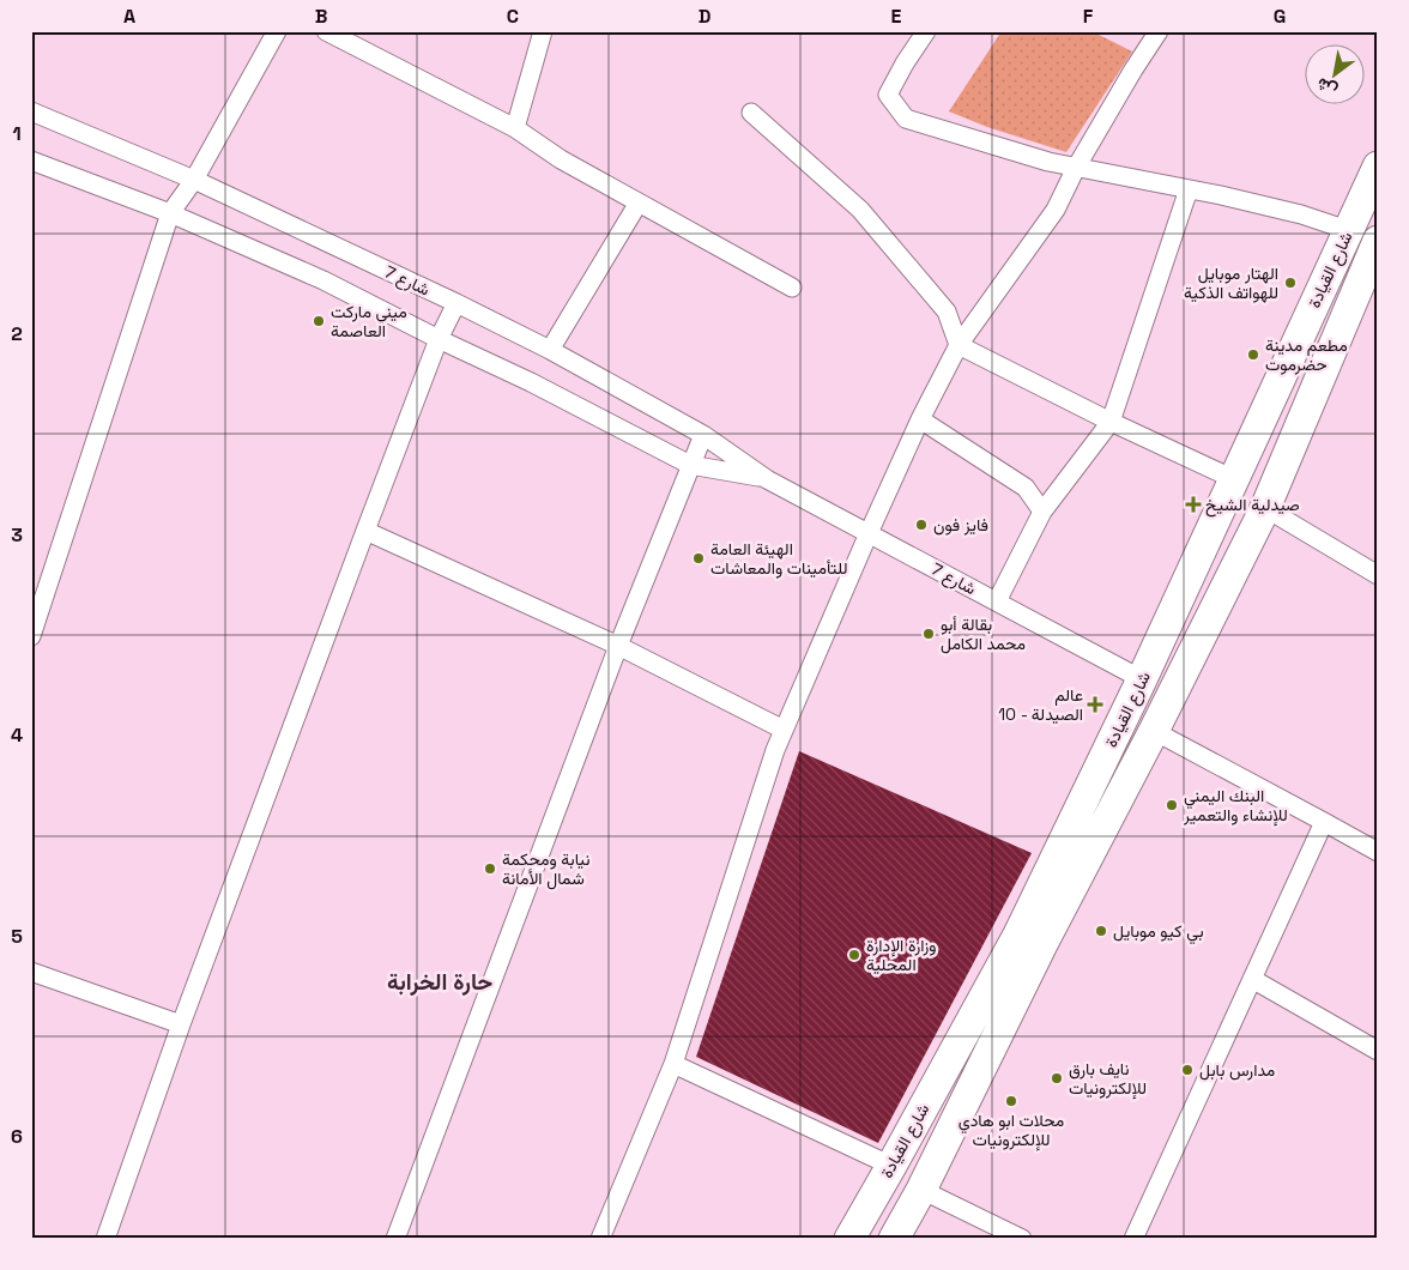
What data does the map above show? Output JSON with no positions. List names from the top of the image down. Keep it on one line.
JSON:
{"streets":{"main road":["شارع القيادة"],"street":["شارع 7"]},"crossings":[["شارع القيادة","شارع 7"]],"districts":["حارة الخرابة"],"places":{"other":["الهتار موبايل للهواتف الذكية","ميني ماركت العاصمة","مطعم مدينة حضرموت","فايز فون","الهيئة العامة للتأمينات والمعاشات","بقالة أبو محمد الكامل","البنك اليمني للإنشاء والتعمير","نيابة ومحكمة شمال الأمانة","بي كيو موبايل","وزارة الإدارة المحلية","مدارس بابل","نايف بارق للإلكترونيات","محلات ابو هادي للإلكترونيات"],"health":["صيدلية الشيخ","عالم الصيدلة - 10"]},"north":"bottom left","grid":{"columns":["A","B","C","D","E","F","G"],"rows":["1","2","3","4","5","6"]}}
